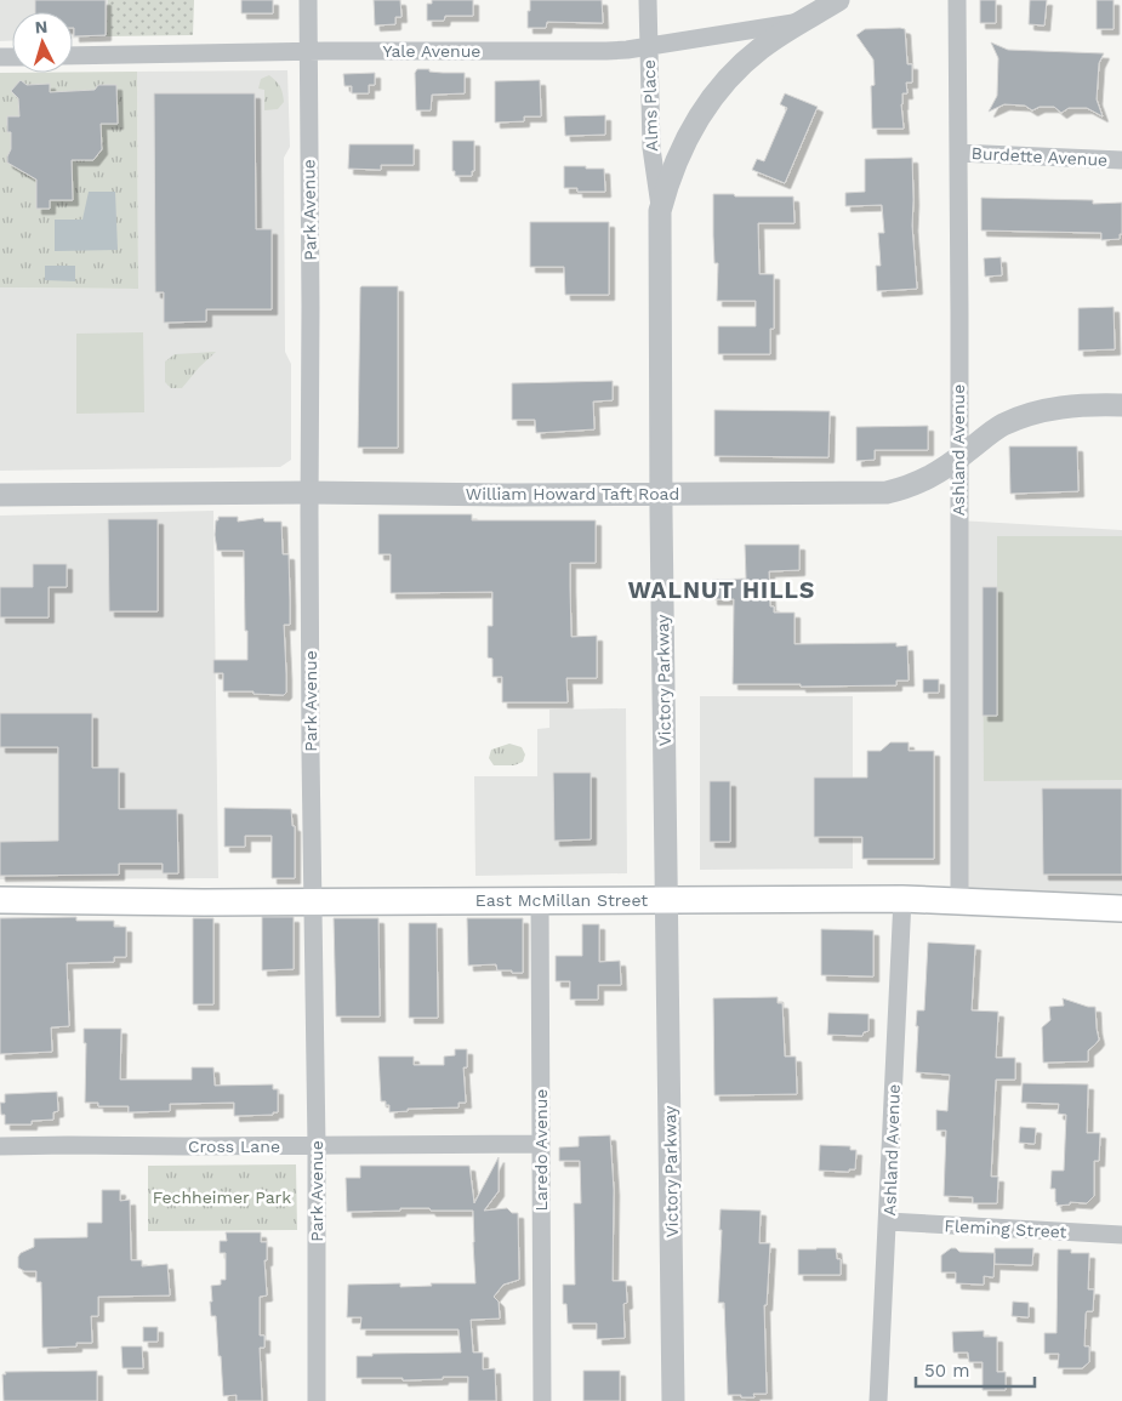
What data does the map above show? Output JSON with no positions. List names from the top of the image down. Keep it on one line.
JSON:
{"streets":{"main road":["East McMillan Street"],"street":["Yale Avenue","Alms Place","Burdette Avenue","Park Avenue","Ashland Avenue","William Howard Taft Road","Victory Parkway","Cross Lane","Laredo Avenue","Fleming Street"]},"crossings":[["Yale Avenue","Alms Place"],["Yale Avenue","Park Avenue"],["Yale Avenue","Victory Parkway"],["Alms Place","Victory Parkway"],["Burdette Avenue","Ashland Avenue"],["Park Avenue","William Howard Taft Road"],["Park Avenue","East McMillan Street"],["Park Avenue","Cross Lane"],["Ashland Avenue","William Howard Taft Road"],["Ashland Avenue","East McMillan Street"],["Ashland Avenue","Fleming Street"],["William Howard Taft Road","Victory Parkway"],["Victory Parkway","East McMillan Street"],["East McMillan Street","Laredo Avenue"],["Cross Lane","Laredo Avenue"]],"districts":["WALNUT HILLS"],"parks":["Fechheimer Park"],"scale_bar":"50 m","north":"top"}
